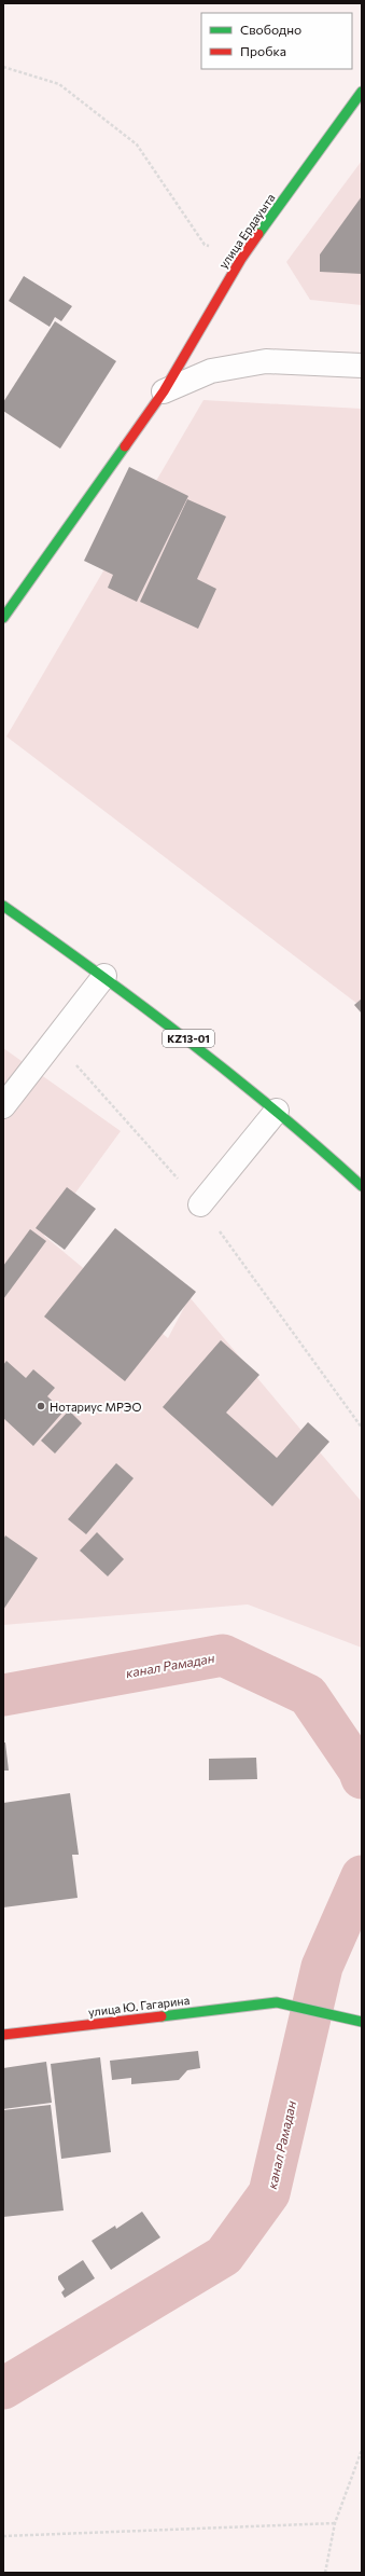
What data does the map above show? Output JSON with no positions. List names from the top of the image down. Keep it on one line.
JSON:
{"streets":{"main road":["улица Ердауыта","KZ13-01","улица Ю. Гагарина"]},"water":["канал Рамадан"],"places":["Нотариус МРЭО"],"legend":["Свободно","Пробка"]}
